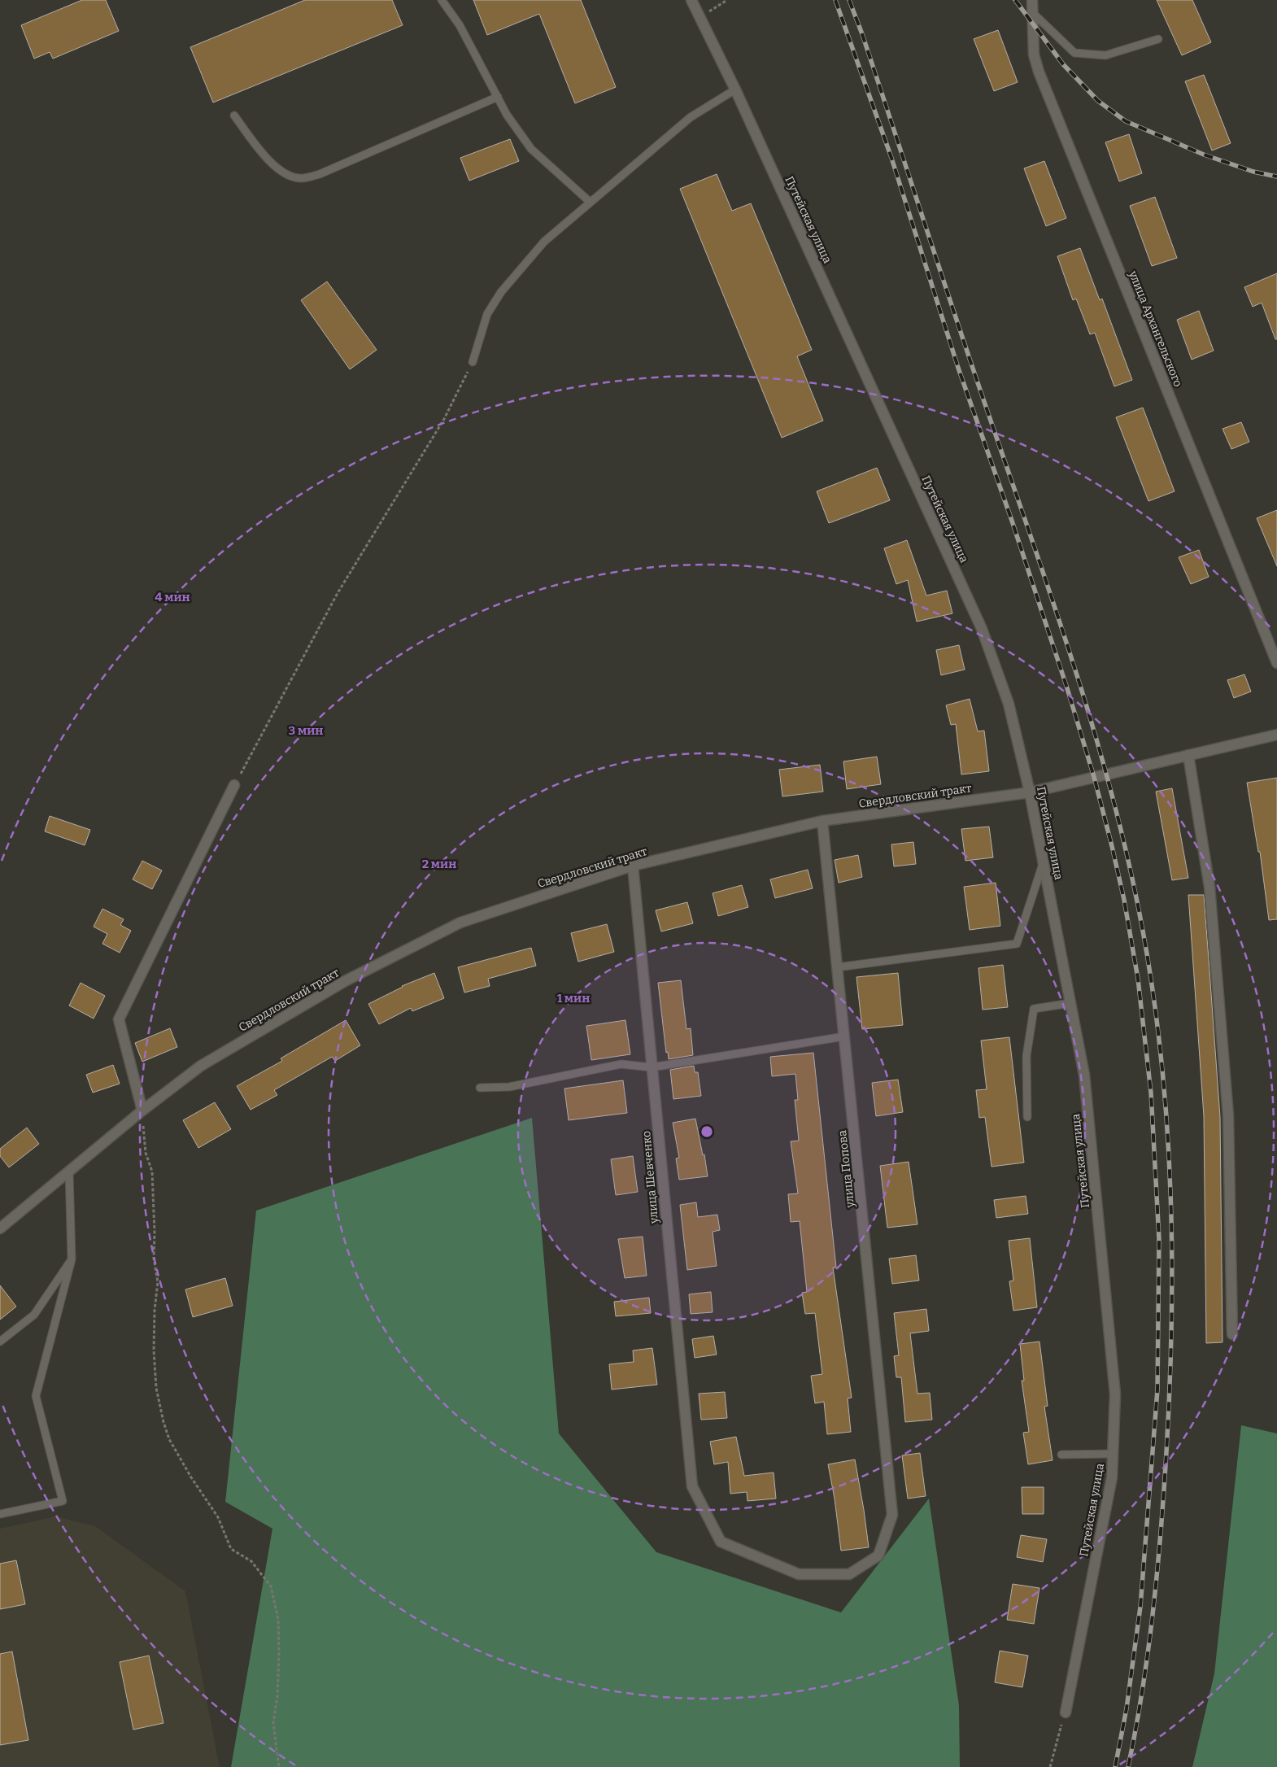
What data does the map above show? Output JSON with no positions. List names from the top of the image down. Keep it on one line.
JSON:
{"streets":{"street":["Путейская улица","улица Архангельского","Свердловский тракт","улица Попова","улица Шевченко"]},"crossings":[["Путейская улица","Свердловский тракт"],["Свердловский тракт","улица Попова"],["Свердловский тракт","улица Шевченко"],["улица Попова","улица Шевченко"]],"rings":["4 мин","3 мин","2 мин","1 мин"]}
